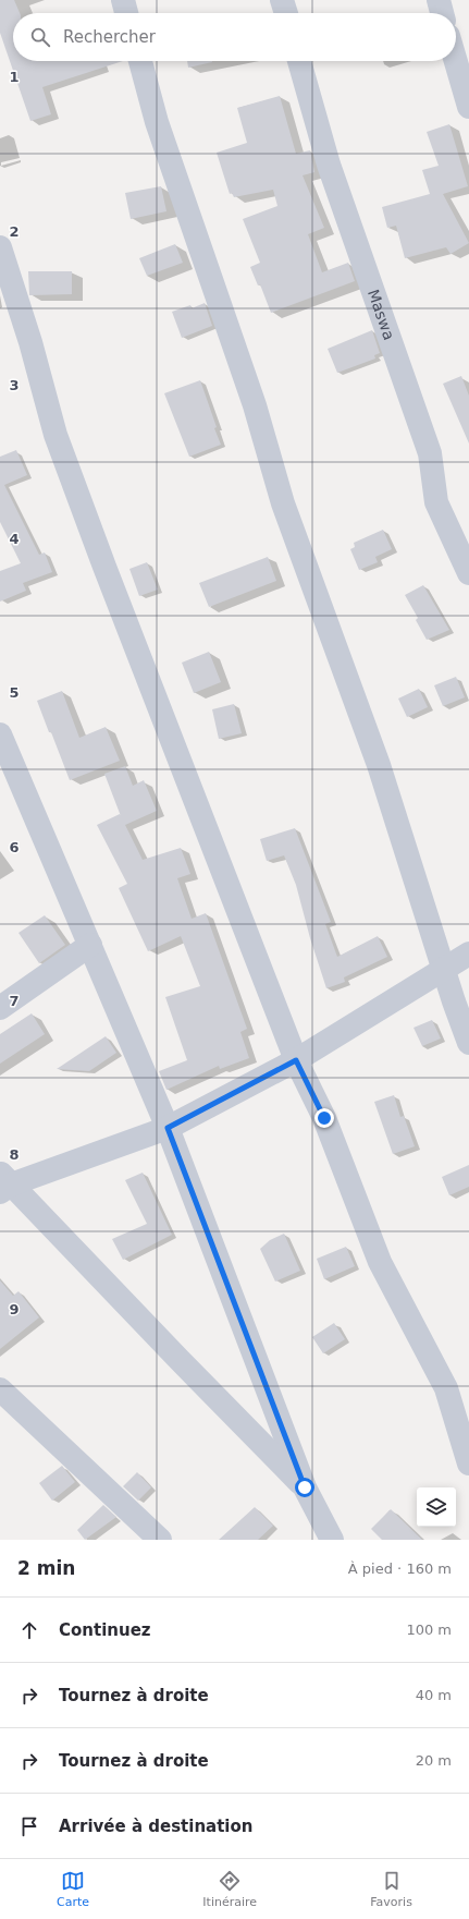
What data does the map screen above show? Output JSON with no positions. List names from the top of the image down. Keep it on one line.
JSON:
{"streets":{"street":["Maswa"]},"page":{"search":"Rechercher","heading":["2 min","À pied · 160 m"],"list":[["Continuez","100 m"],["Tournez à droite","40 m"],["Tournez à droite","20 m"],"Arrivée à destination"],"nav":["Carte","Itinéraire","Favoris"]},"grid":{"rows":["1","2","3","4","5","6","7","8","9"]}}
